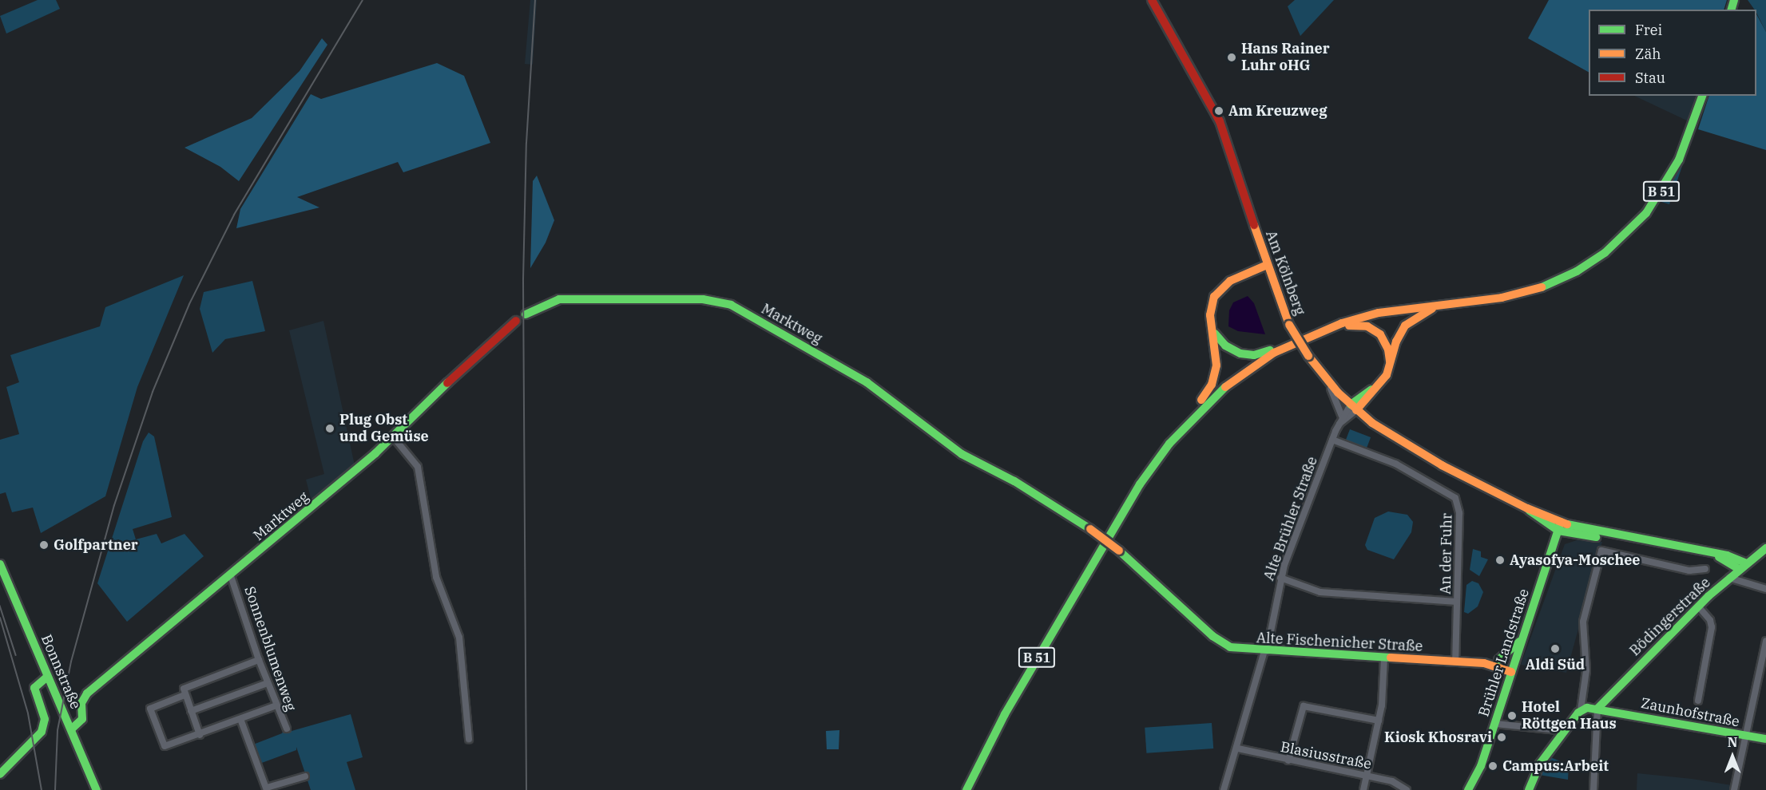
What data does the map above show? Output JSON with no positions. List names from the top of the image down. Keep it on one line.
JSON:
{"streets":{"main road":["B 51","Am Kölnberg","Marktweg","Bödingerstraße","Alte Fischenicher Straße","Brühler Landstraße","Bonnstraße","Zaunhofstraße"],"street":["Alte Brühler Straße","An der Fuhr","Sonnenblumenweg","Blasiusstraße"]},"crossings":[["Am Kölnberg","Alte Brühler Straße"],["Am Kölnberg","Bödingerstraße"],["Am Kölnberg","Brühler Landstraße"],["Marktweg","Alte Fischenicher Straße"],["Marktweg","Sonnenblumenweg"],["Marktweg","Bonnstraße"],["Alte Brühler Straße","An der Fuhr"],["Alte Brühler Straße","Alte Fischenicher Straße"],["Alte Brühler Straße","Blasiusstraße"],["An der Fuhr","Alte Fischenicher Straße"],["Bödingerstraße","Zaunhofstraße"]],"places":["Hans Rainer Luhr oHG","Am Kreuzweg","Plug Obst und Gemüse","Golfpartner","Ayasofya-Moschee","Aldi Süd","Hotel Röttgen Haus","Kiosk Khosravi","Campus:Arbeit"],"legend":["Frei","Zäh","Stau"],"north":"top"}
